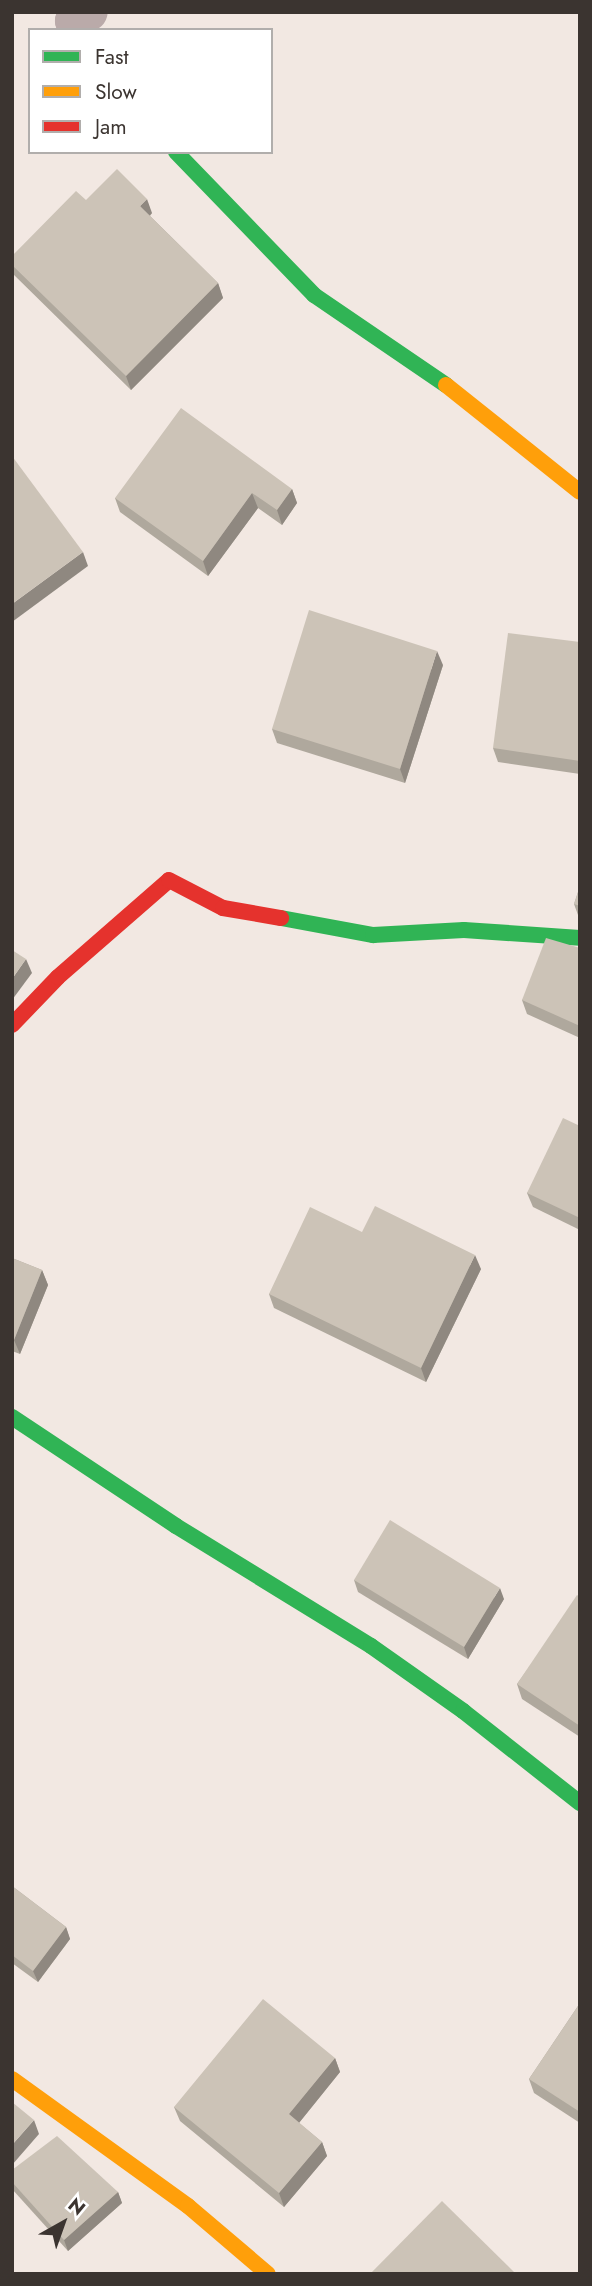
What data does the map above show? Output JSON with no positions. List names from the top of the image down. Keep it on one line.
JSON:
{"legend":["Fast","Slow","Jam"],"north":"top right"}
